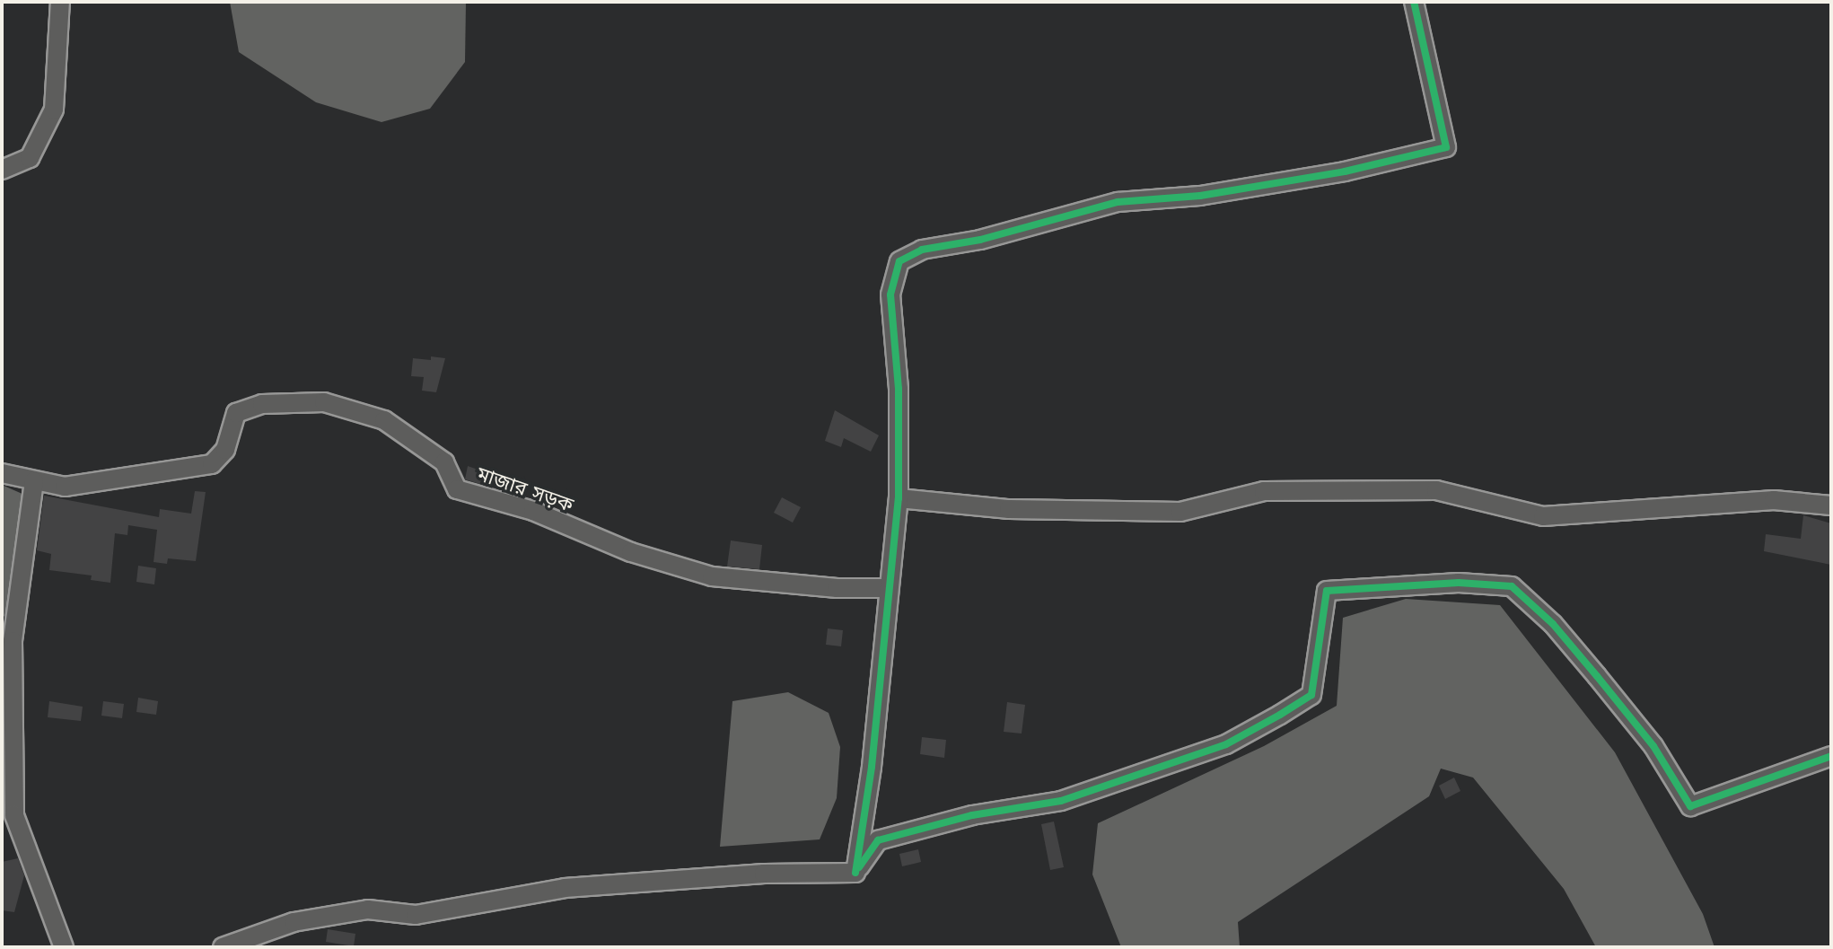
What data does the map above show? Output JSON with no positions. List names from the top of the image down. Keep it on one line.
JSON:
{"streets":{"street":["মাজার সড়ক"]}}
